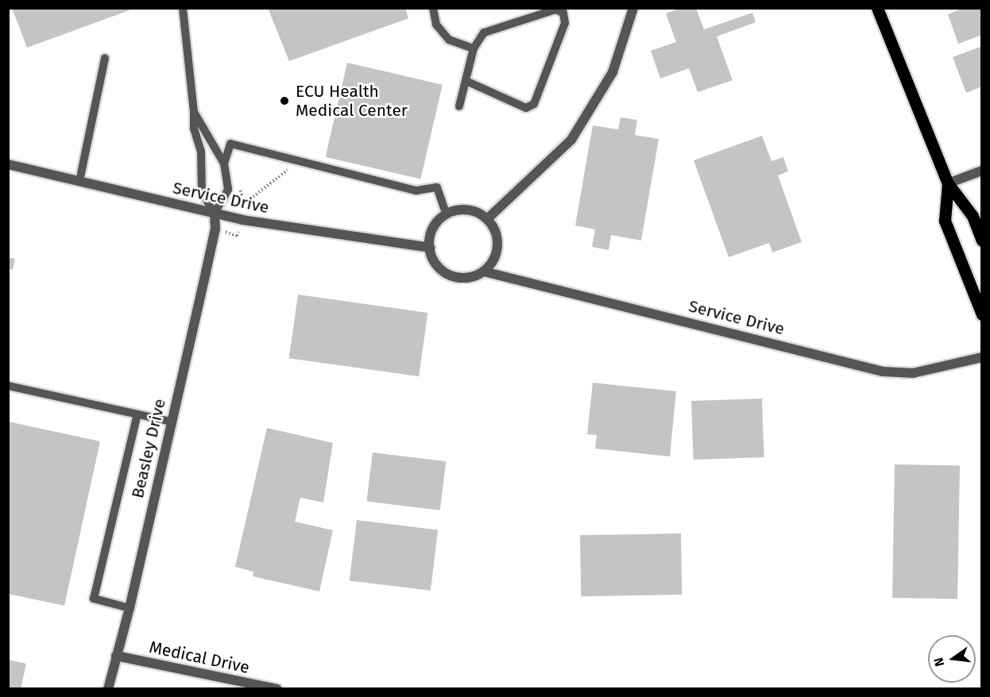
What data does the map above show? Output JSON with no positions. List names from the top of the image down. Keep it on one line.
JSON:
{"streets":{"street":["Service Drive","Beasley Drive","Medical Drive"]},"crossings":[["Service Drive","Beasley Drive"],["Beasley Drive","Medical Drive"]],"places":["ECU Health Medical Center"],"north":"left"}
